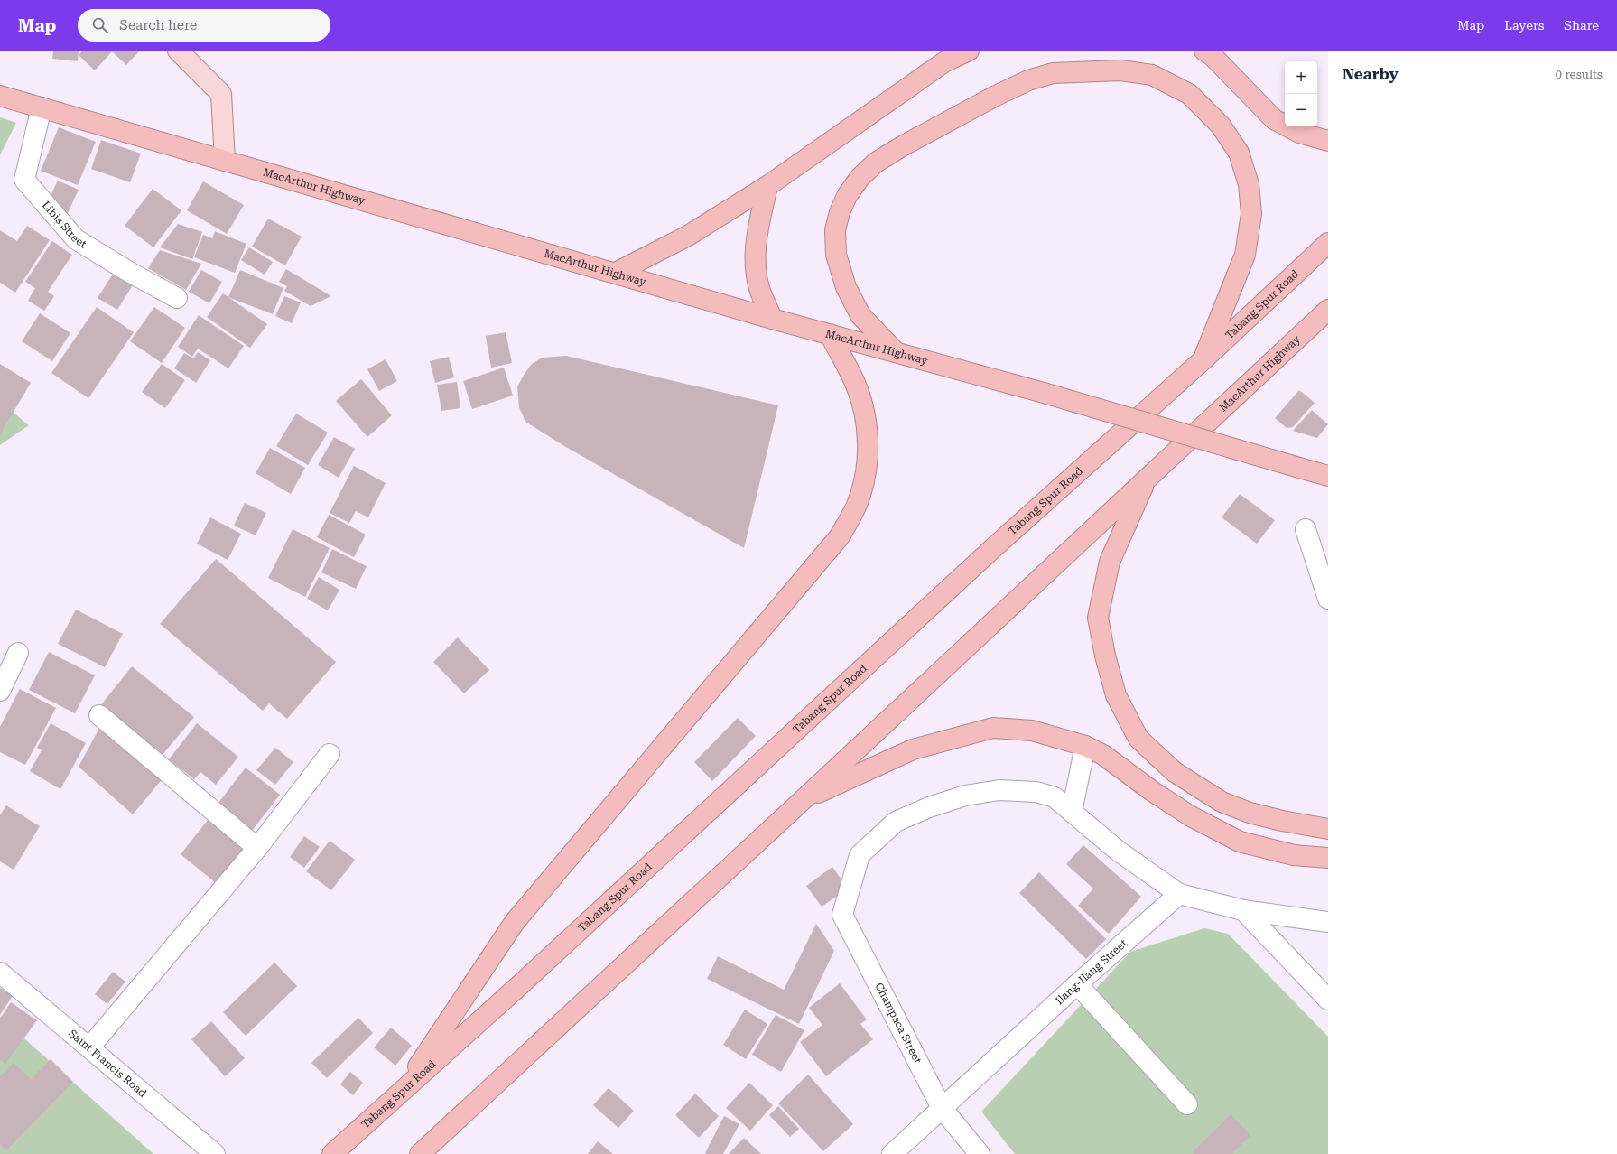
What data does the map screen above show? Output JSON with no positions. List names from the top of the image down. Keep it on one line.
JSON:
{"streets":{"highway":["MacArthur Highway","Tabang Spur Road"],"street":["Libis Street","Ilang-Ilang Street","Champaca Street","Saint Francis Road"]},"crossings":[["MacArthur Highway","Libis Street"],["Ilang-Ilang Street","Champaca Street"]],"page":{"header":"Map","search":"Search here","nav":["Map","Layers","Share"],"heading":["Nearby","0 results"],"map_buttons":["+","−"]}}
